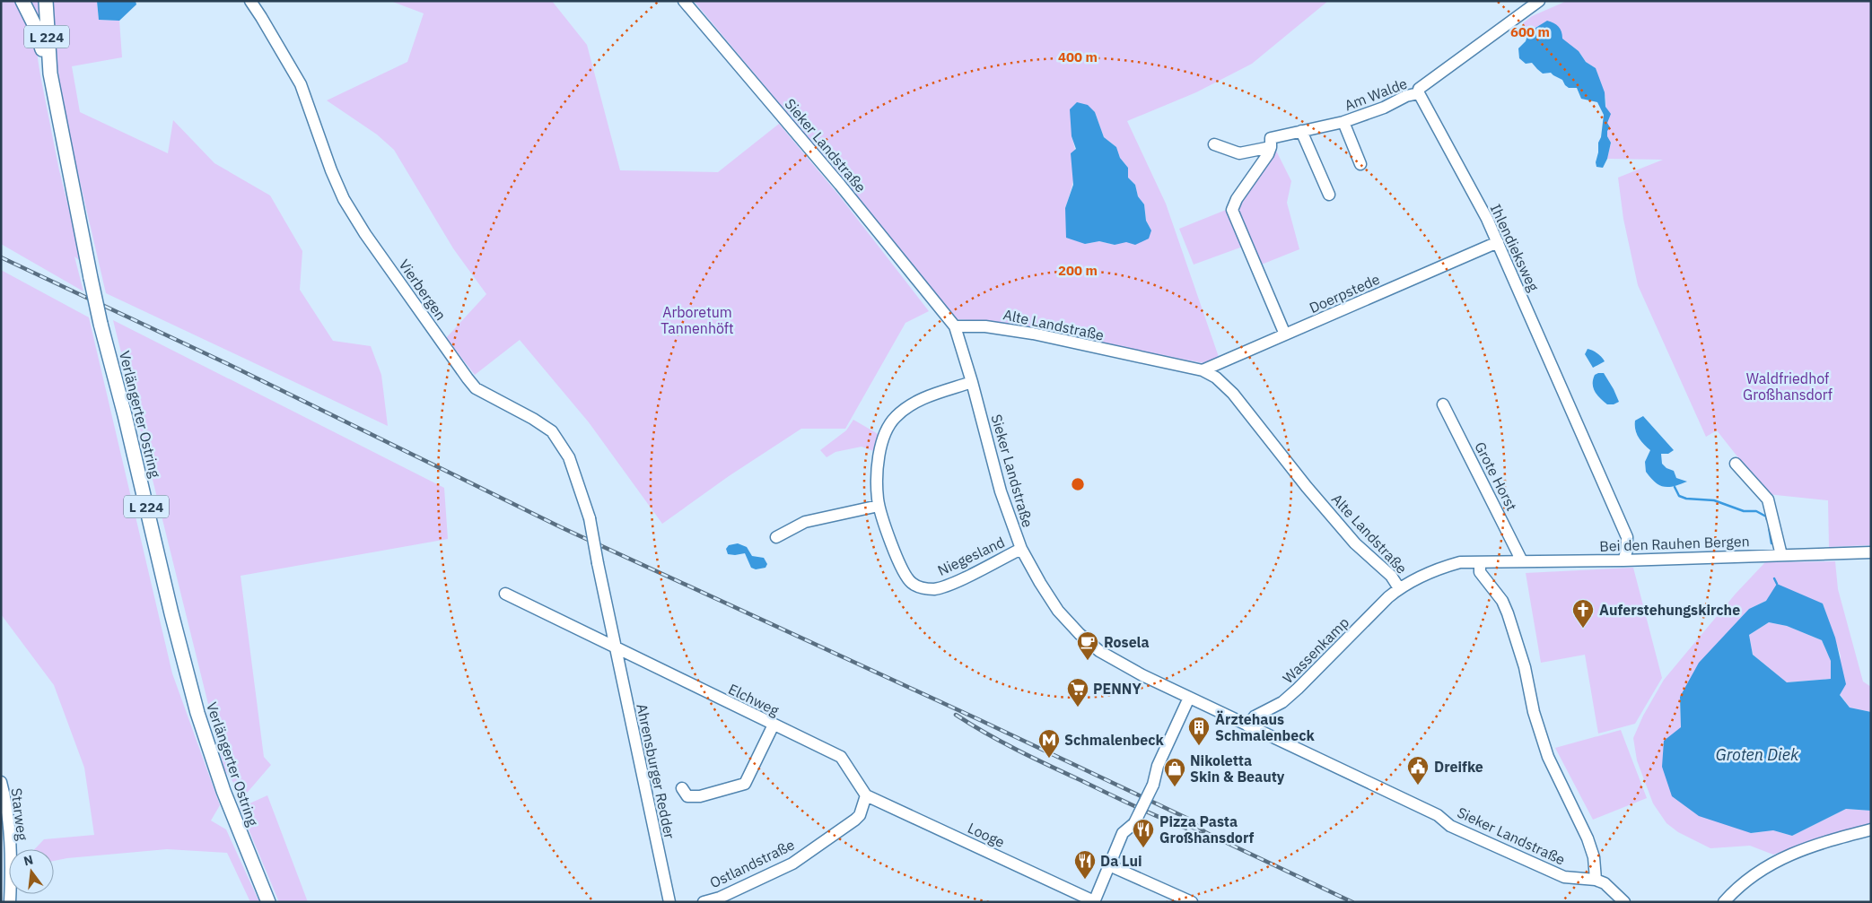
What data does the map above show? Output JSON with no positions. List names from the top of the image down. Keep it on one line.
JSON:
{"streets":{"main road":["L 224","Verlängerter Ostring"],"street":["Am Walde","Sieker Landstraße","Ihlendieksweg","Vierbergen","Doerpstede","Alte Landstraße","Grote Horst","Bei den Rauhen Bergen","Niegesland","Wassenkamp","Elchweg","Ahrensburger Redder","Starweg","Looge","Ostlandstraße"]},"crossings":[["Am Walde","Ihlendieksweg"],["Am Walde","Doerpstede"],["Sieker Landstraße","Alte Landstraße"],["Sieker Landstraße","Niegesland"],["Sieker Landstraße","Wassenkamp"],["Ihlendieksweg","Doerpstede"],["Ihlendieksweg","Bei den Rauhen Bergen"],["Vierbergen","Ahrensburger Redder"],["Doerpstede","Alte Landstraße"],["Alte Landstraße","Bei den Rauhen Bergen"],["Alte Landstraße","Wassenkamp"],["Grote Horst","Bei den Rauhen Bergen"],["Elchweg","Ahrensburger Redder"],["Elchweg","Looge"],["Elchweg","Ostlandstraße"],["Looge","Ostlandstraße"]],"water":["Groten Diek"],"parks":["Arboretum Tannenhöft","Waldfriedhof Großhansdorf"],"places":{"church":["Auferstehungskirche"],"cafe":["Rosela"],"supermarket":["PENNY"],"building":["Ärztehaus Schmalenbeck"],"metro station":["Schmalenbeck"],"public building":["Dreifke"],"shop":["Nikoletta Skin & Beauty"],"restaurant":["Pizza Pasta Großhansdorf","Da Lui"]},"north":"top","rings":["600 m","400 m","200 m"]}
